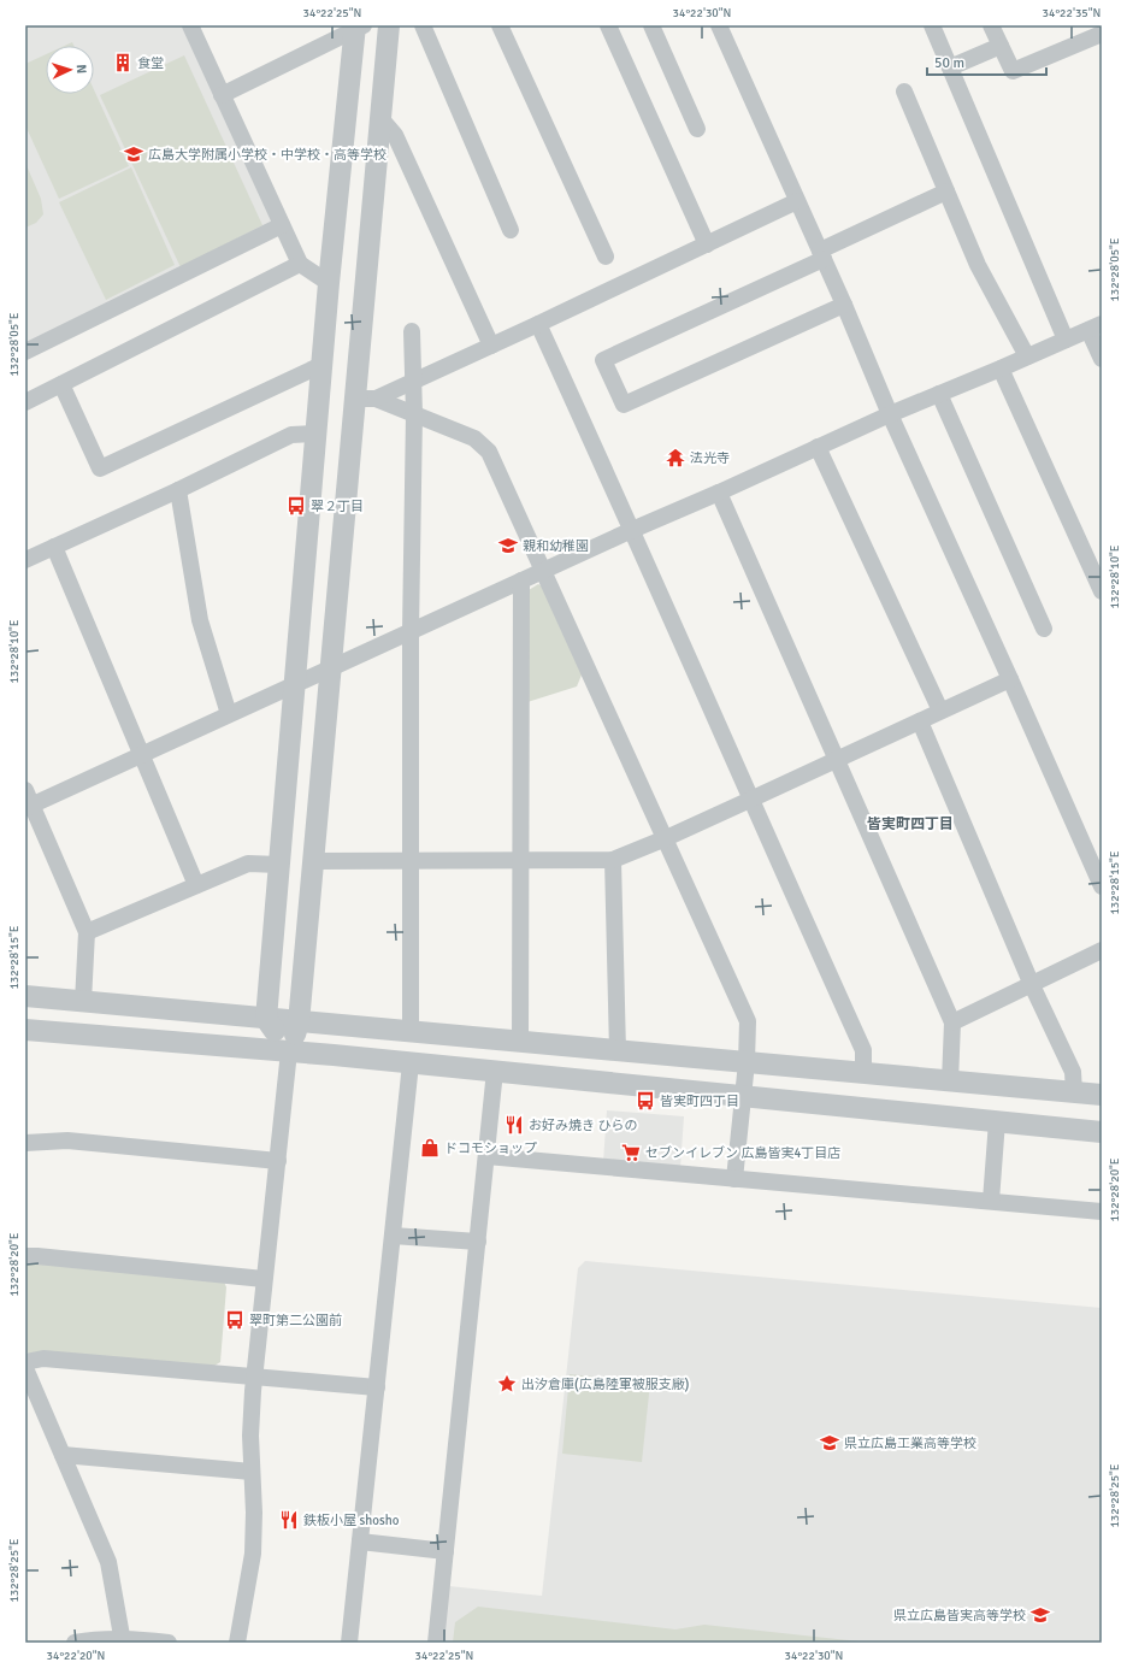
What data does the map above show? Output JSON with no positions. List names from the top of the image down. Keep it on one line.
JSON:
{"districts":["皆実町四丁目"],"places":{"building":["食堂"],"school or university":["広島大学附属小学校・中学校・高等学校","親和幼稚園","県立広島工業高等学校","県立広島皆実高等学校"],"temple":["法光寺"],"bus stop":["翠２丁目","皆実町四丁目","翠町第二公園前"],"restaurant":["お好み焼き ひらの","鉄板小屋 shosho"],"shop":["ドコモショップ"],"supermarket":["セブンイレブン 広島皆実4丁目店"],"place":["出汐倉庫(広島陸軍被服支廠)"]},"scale_bar":"50 m","north":"right","coordinates":["34°22'25\"N","34°22'30\"N","34°22'35\"N","132°28'05\"E","132°28'10\"E","132°28'15\"E","132°28'20\"E","132°28'25\"E","34°22'20\"N"]}
